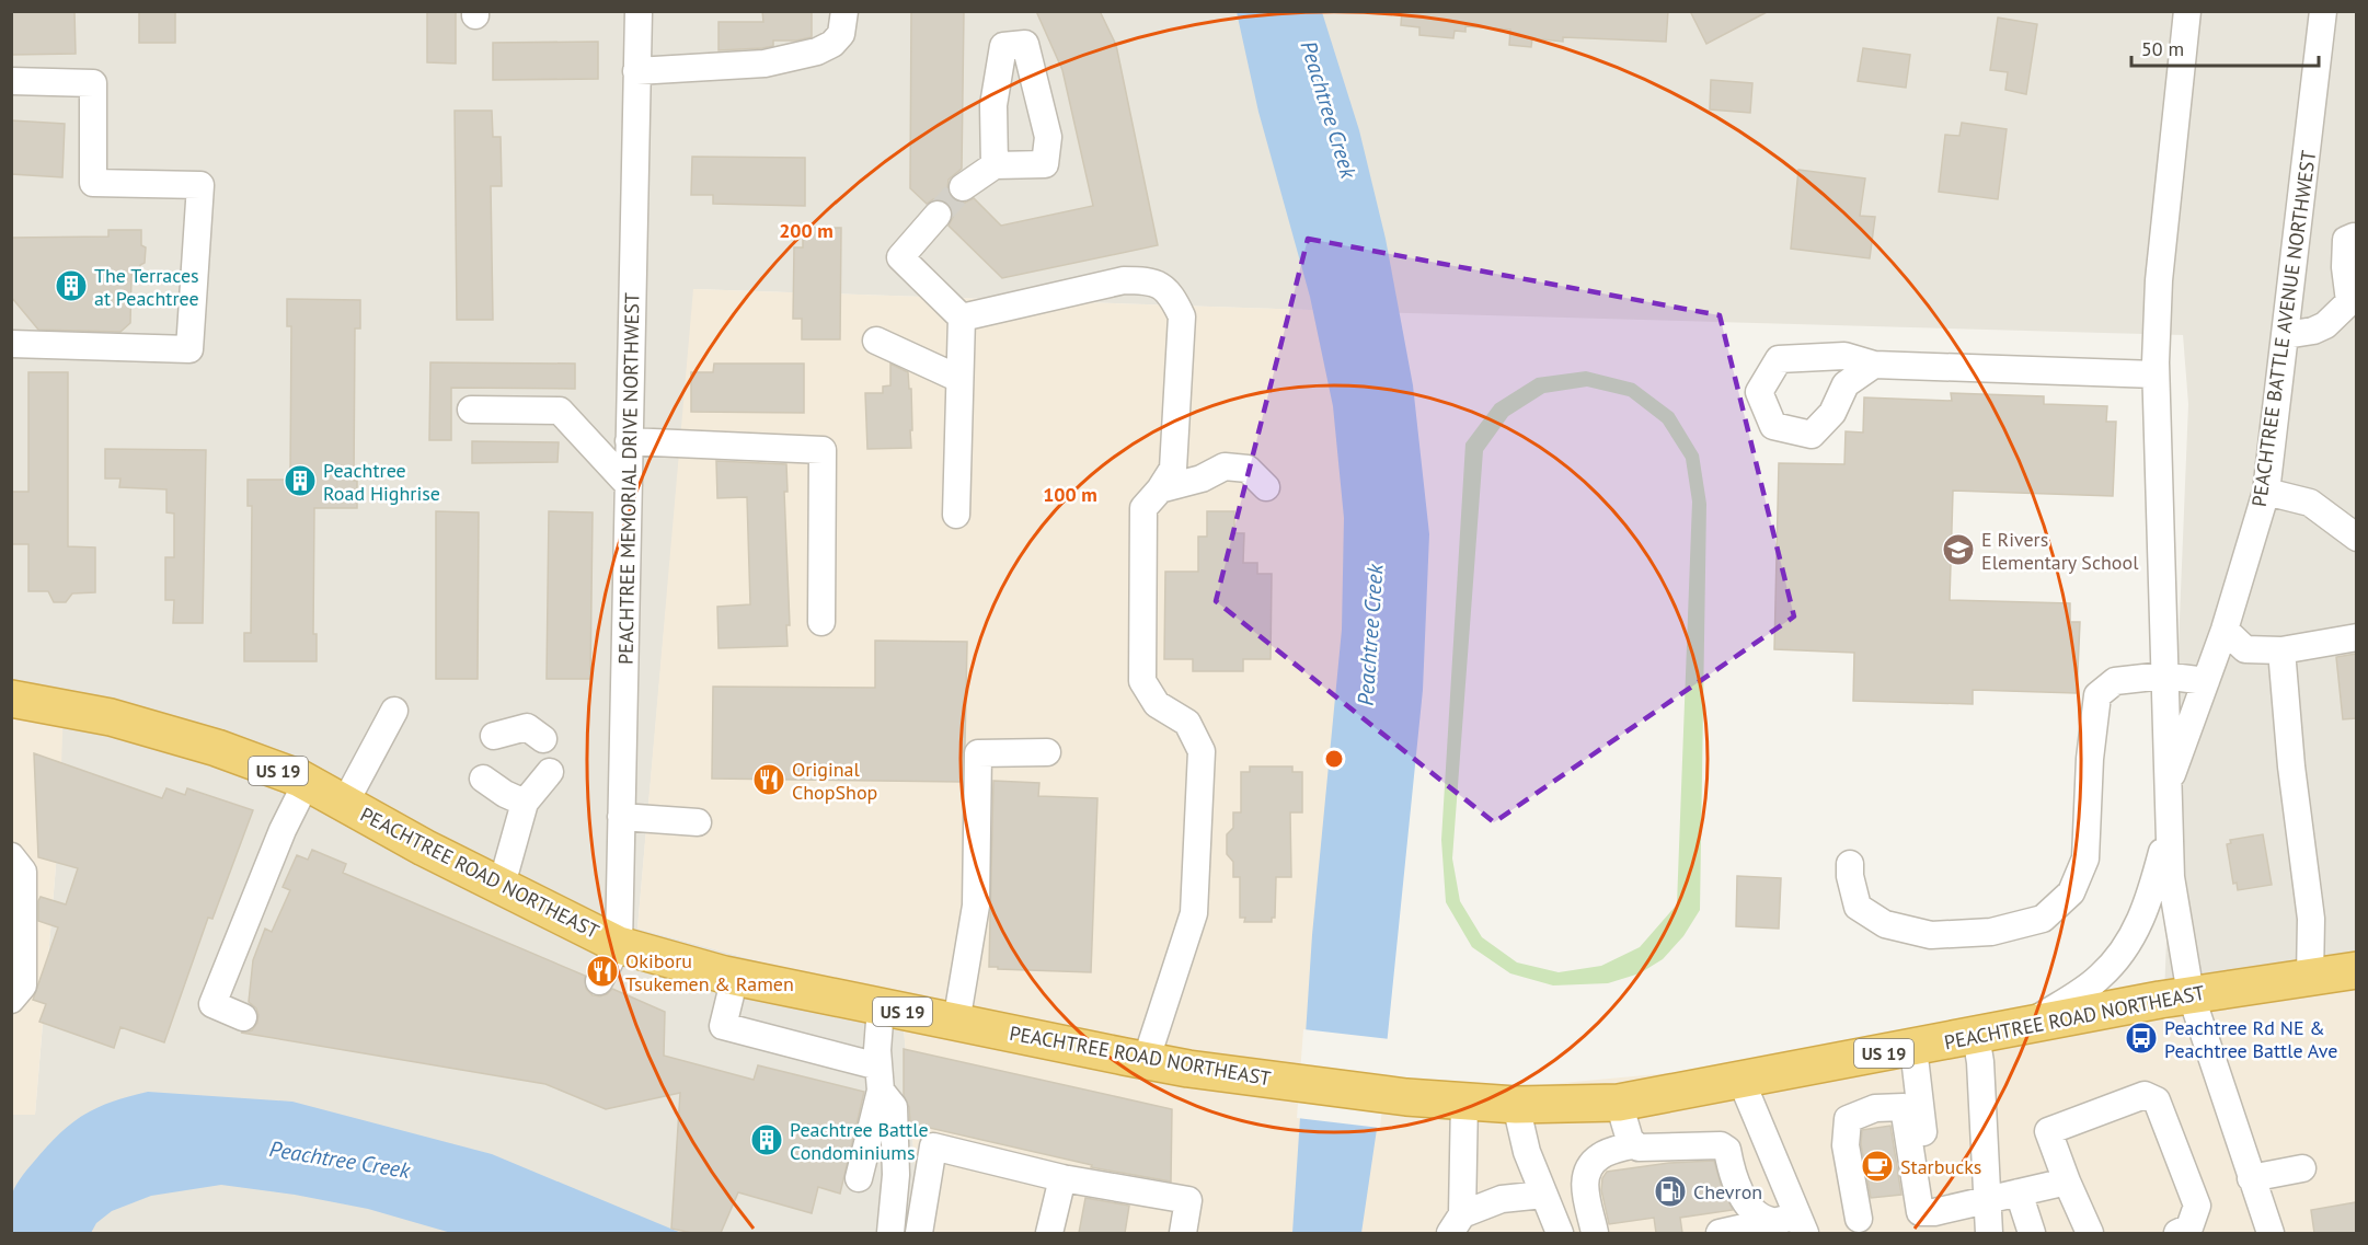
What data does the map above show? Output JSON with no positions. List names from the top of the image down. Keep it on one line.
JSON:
{"streets":{"highway":["US 19","PEACHTREE ROAD NORTHEAST"],"street":["PEACHTREE BATTLE AVENUE NORTHWEST","PEACHTREE MEMORIAL DRIVE NORTHWEST"]},"crossings":[["PEACHTREE BATTLE AVENUE NORTHWEST","PEACHTREE ROAD NORTHEAST"],["PEACHTREE MEMORIAL DRIVE NORTHWEST","PEACHTREE ROAD NORTHEAST"]],"water":["Peachtree Creek"],"places":{"building":["The Terraces at Peachtree","Peachtree Road Highrise","Peachtree Battle Condominiums"],"school or university":["E Rivers Elementary School"],"restaurant":["Original ChopShop","Okiboru Tsukemen & Ramen"],"bus stop":["Peachtree Rd NE & Peachtree Battle Ave"],"cafe":["Starbucks"],"fuel station":["Chevron"]},"scale_bar":"50 m","rings":["200 m","100 m"]}
